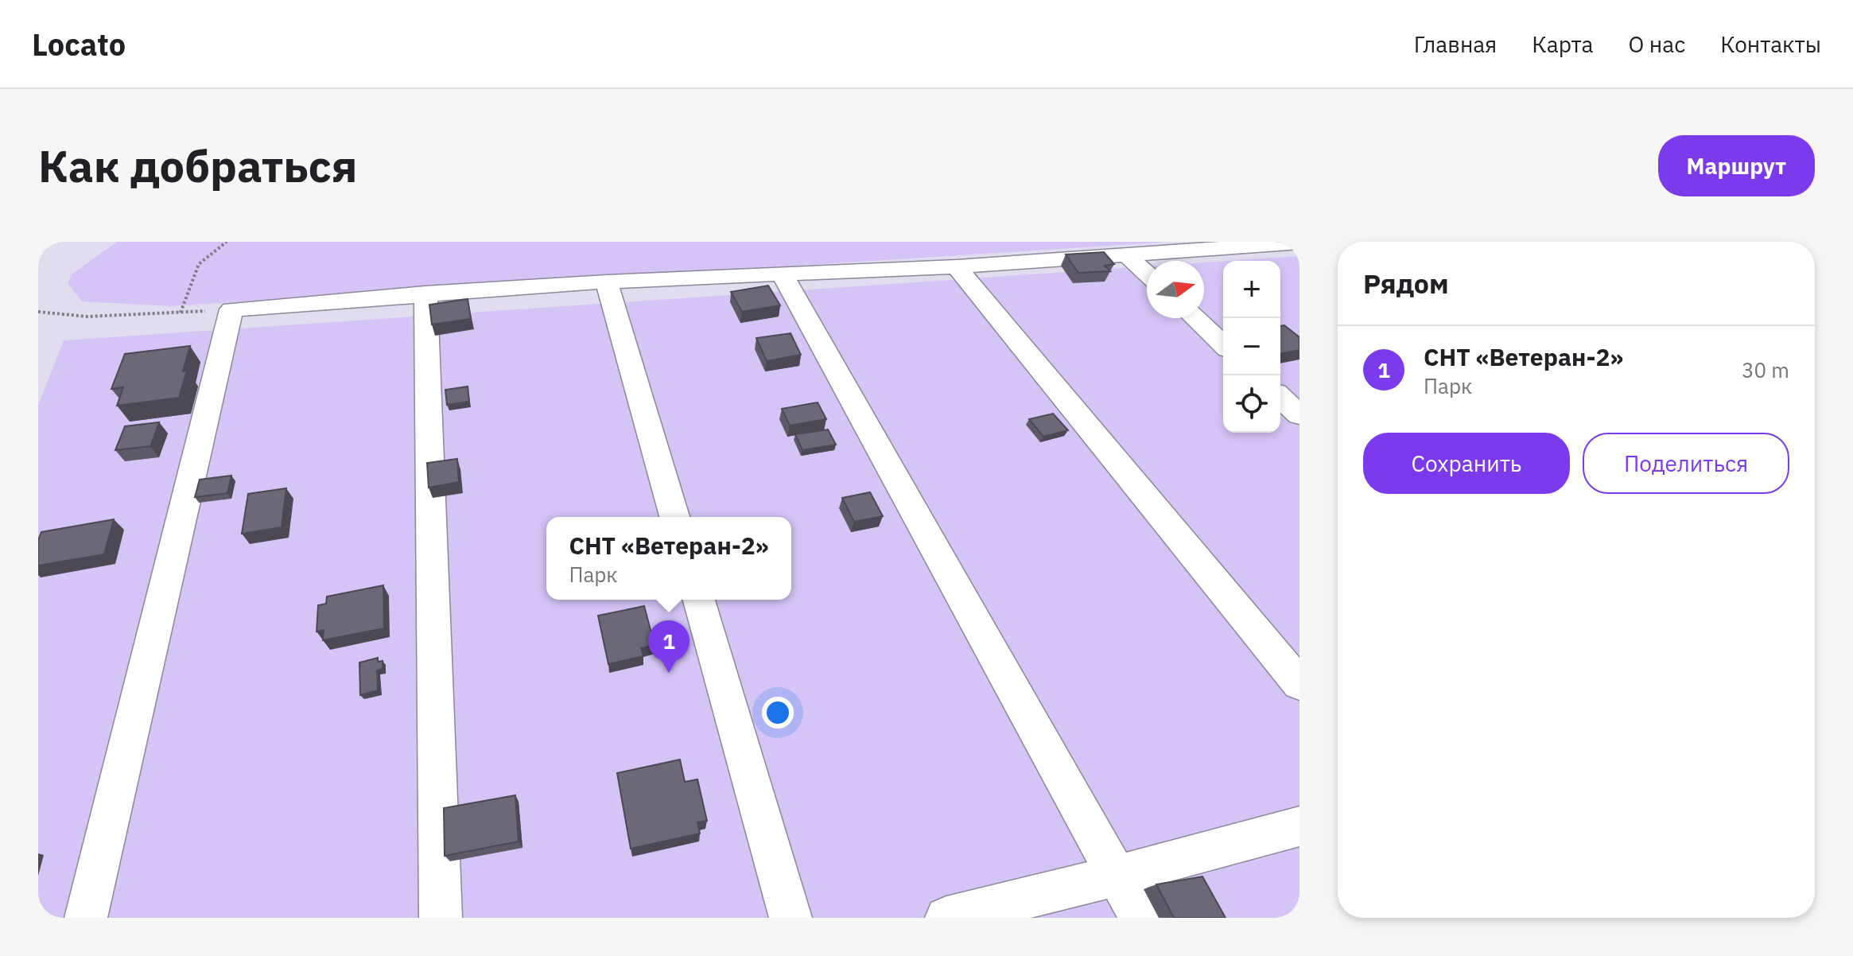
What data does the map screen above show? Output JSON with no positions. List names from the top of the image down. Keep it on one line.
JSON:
{"north":"right","page":{"header":"Locato","nav":["Главная","Карта","О нас","Контакты"],"buttons":["Маршрут",["Сохранить","Поделиться"]],"title":"Как добраться","heading":"Рядом","map_buttons":["+","−"],"list":[{"mark":"1","name":"СНТ «Ветеран-2»","note":"Парк","value":"30 m"}],"popup":["СНТ «Ветеран-2»","Парк"],"pins":"1"}}
